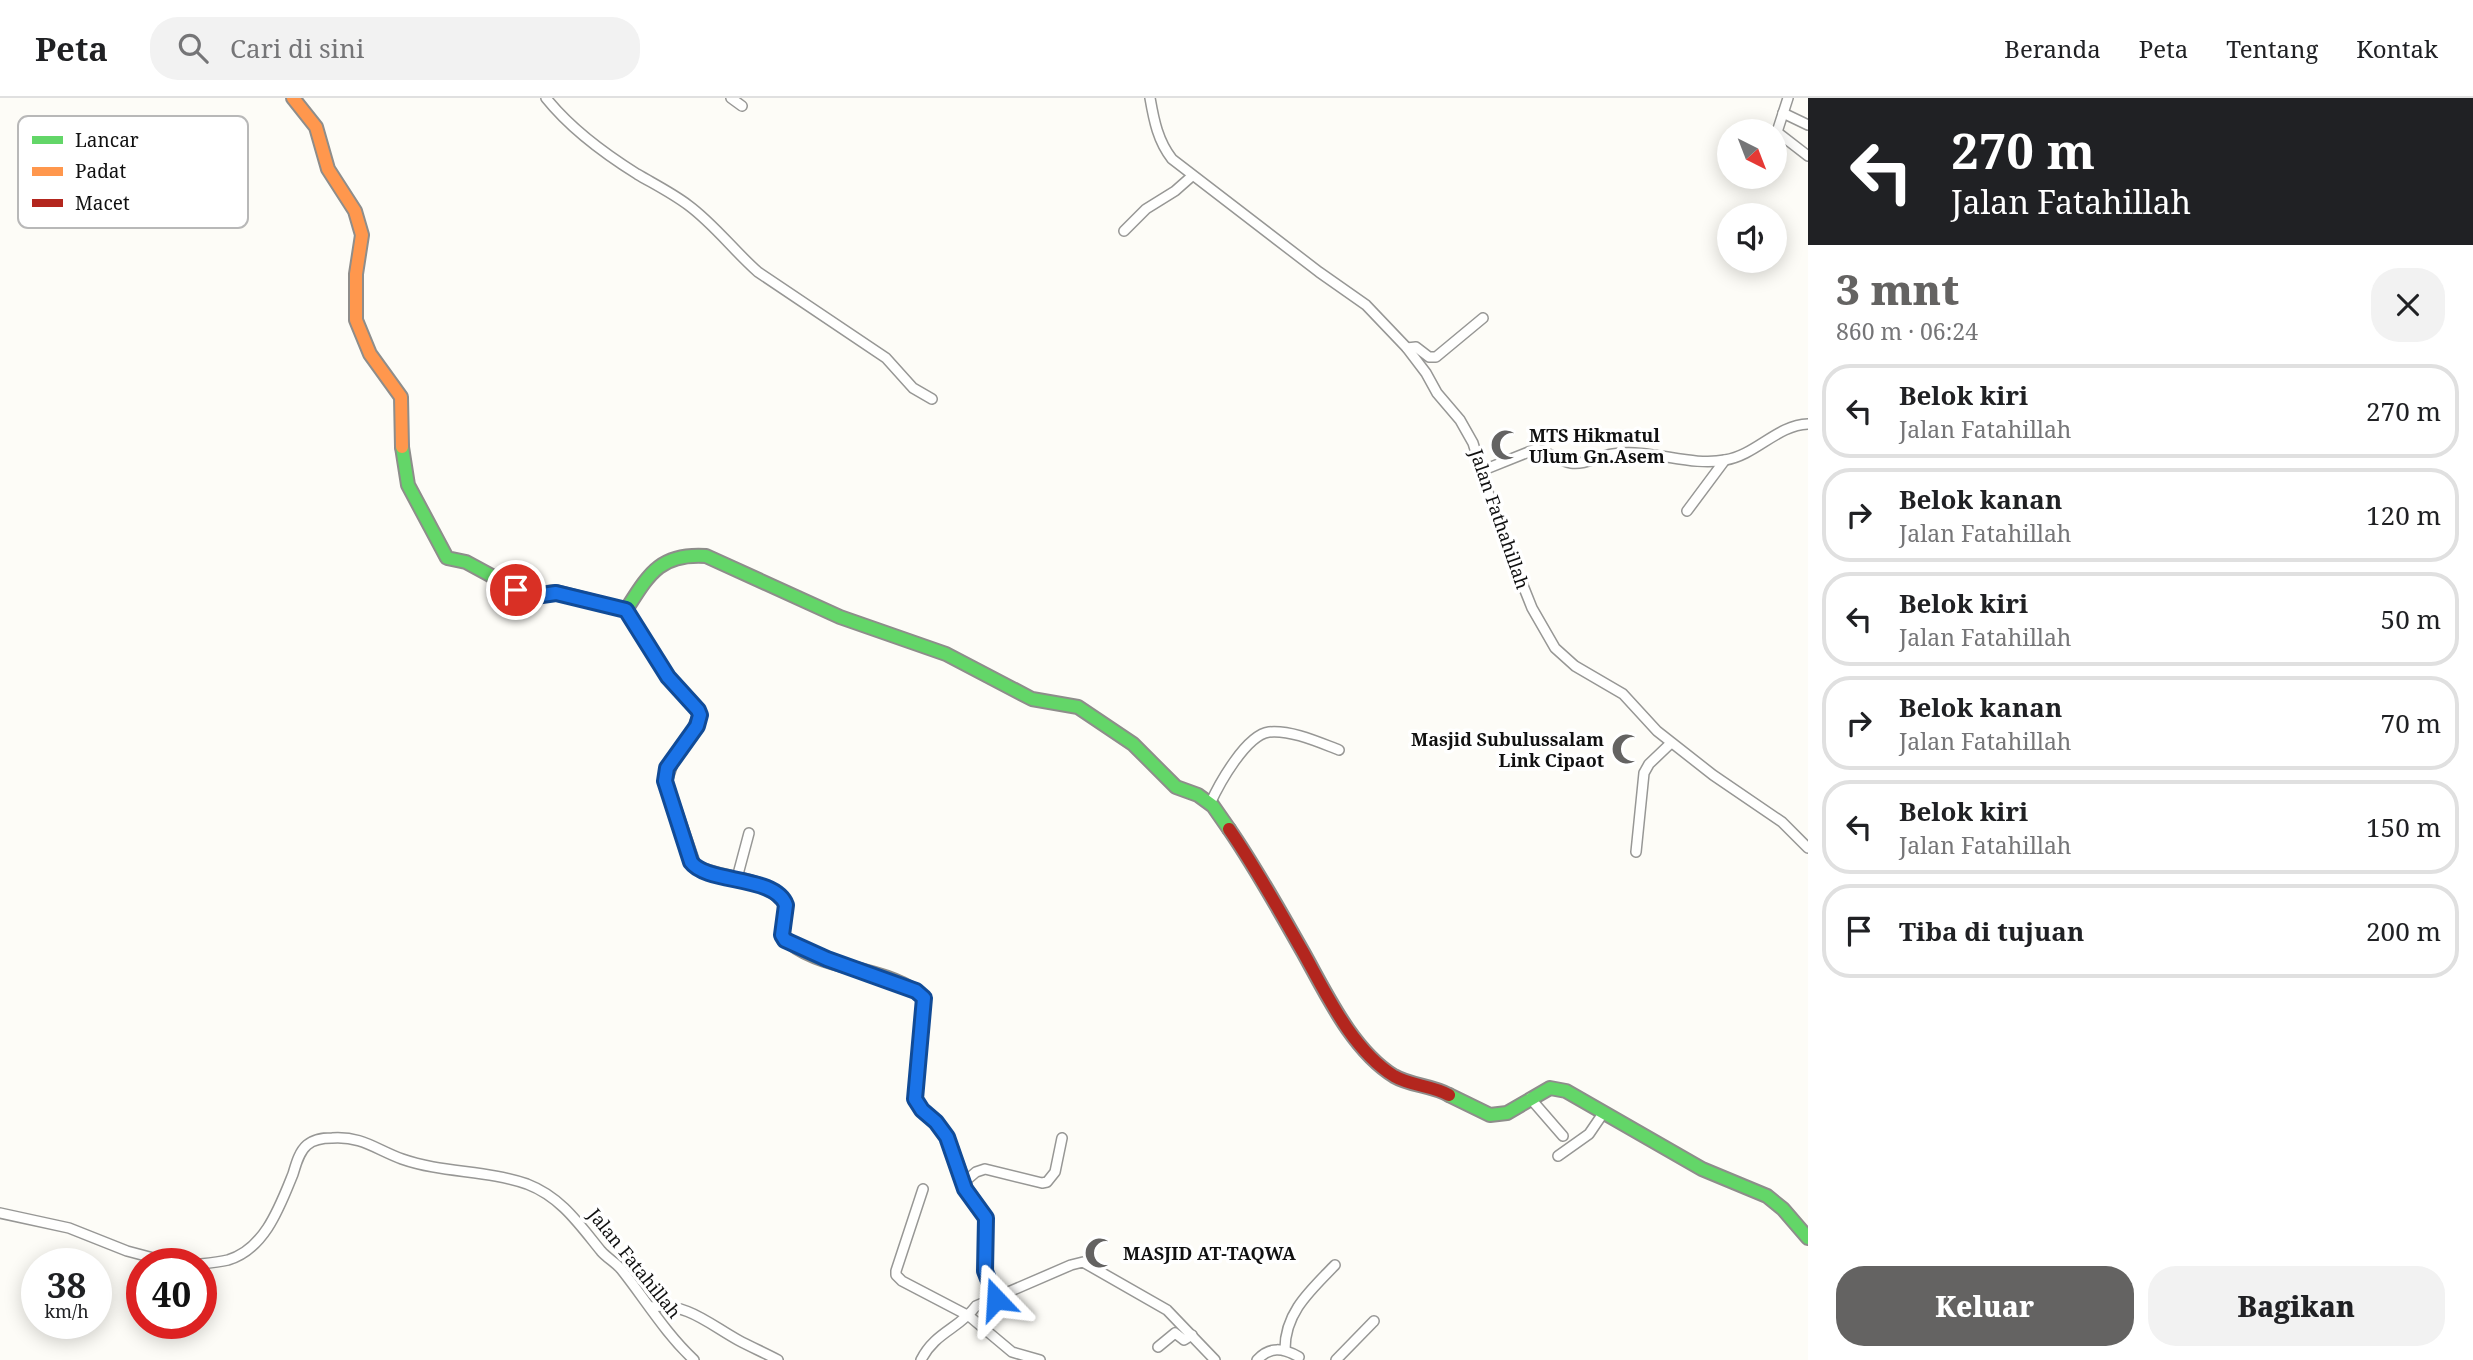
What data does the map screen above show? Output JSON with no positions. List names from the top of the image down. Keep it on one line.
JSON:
{"streets":{"street":["Jalan Fathahillah","Jalan Fatahillah"]},"places":{"mosque":["MTS Hikmatul Ulum Gn.Asem","Masjid Subulussalam Link Cipaot","MASJID AT-TAQWA"]},"legend":["Lancar","Padat","Macet"],"north":"bottom right","page":{"header":"Peta","search":"Cari di sini","nav":["Beranda","Peta","Tentang","Kontak"],"turn":["270 m","Jalan Fatahillah"],"heading":["3 mnt","860 m · 06:24"],"list":[{"name":"Belok kiri","note":"Jalan Fatahillah","value":"270 m"},{"name":"Belok kanan","note":"Jalan Fatahillah","value":"120 m"},{"name":"Belok kiri","note":"Jalan Fatahillah","value":"50 m"},{"name":"Belok kanan","note":"Jalan Fatahillah","value":"70 m"},{"name":"Belok kiri","note":"Jalan Fatahillah","value":"150 m"},{"name":"Tiba di tujuan","value":"200 m"}],"speed":"38 km/h","limit":"40","buttons":["Keluar","Bagikan"]}}
